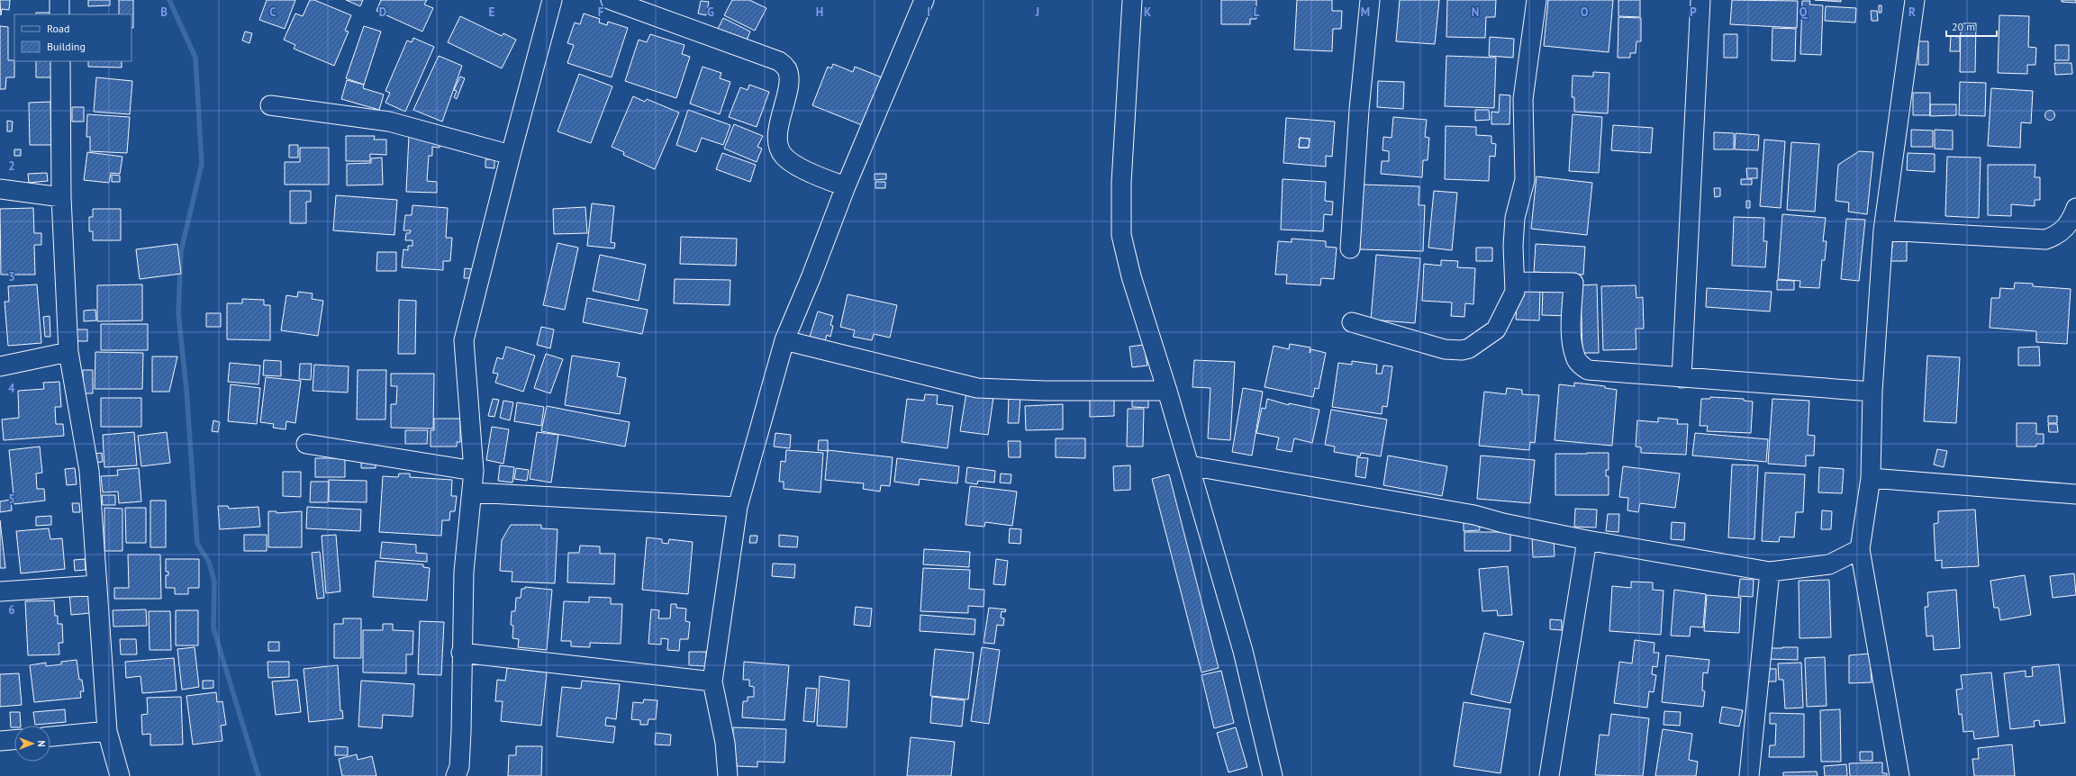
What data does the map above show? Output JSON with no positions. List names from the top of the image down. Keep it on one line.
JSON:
{"legend":["Road","Building"],"scale_bar":"20 m","north":"right","grid":{"columns":["B","C","D","E","F","G","H","I","J","K","L","M","N","O","P","Q","R"],"rows":["2","3","4","5","6"]}}
